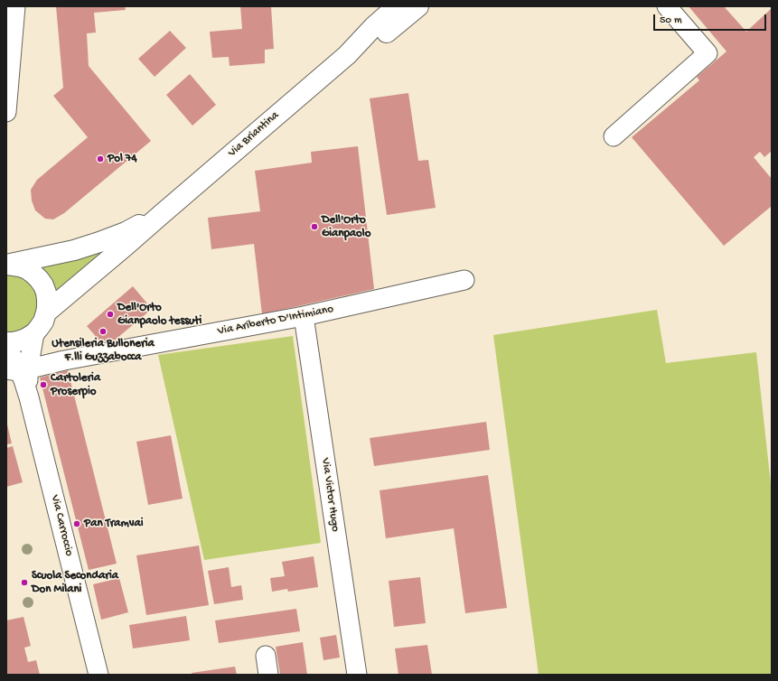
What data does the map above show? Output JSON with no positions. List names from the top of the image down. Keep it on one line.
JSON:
{"streets":{"main road":["Via Briantina"],"street":["Via Ariberto D'Intimiano","Via Victor Hugo","Via Carroccio"]},"crossings":[["Via Ariberto D'Intimiano","Via Victor Hugo"],["Via Ariberto D'Intimiano","Via Carroccio"]],"places":["Pol 74","Dell'Orto Gianpaolo","Dell'Orto Gianpaolo tessuti","Utensileria Bulloneria F.lli Guzzabocca","Cartoleria Proserpio","Pan Tramvai","Scuola Secondaria Don Milani"],"scale_bar":"50 m"}
